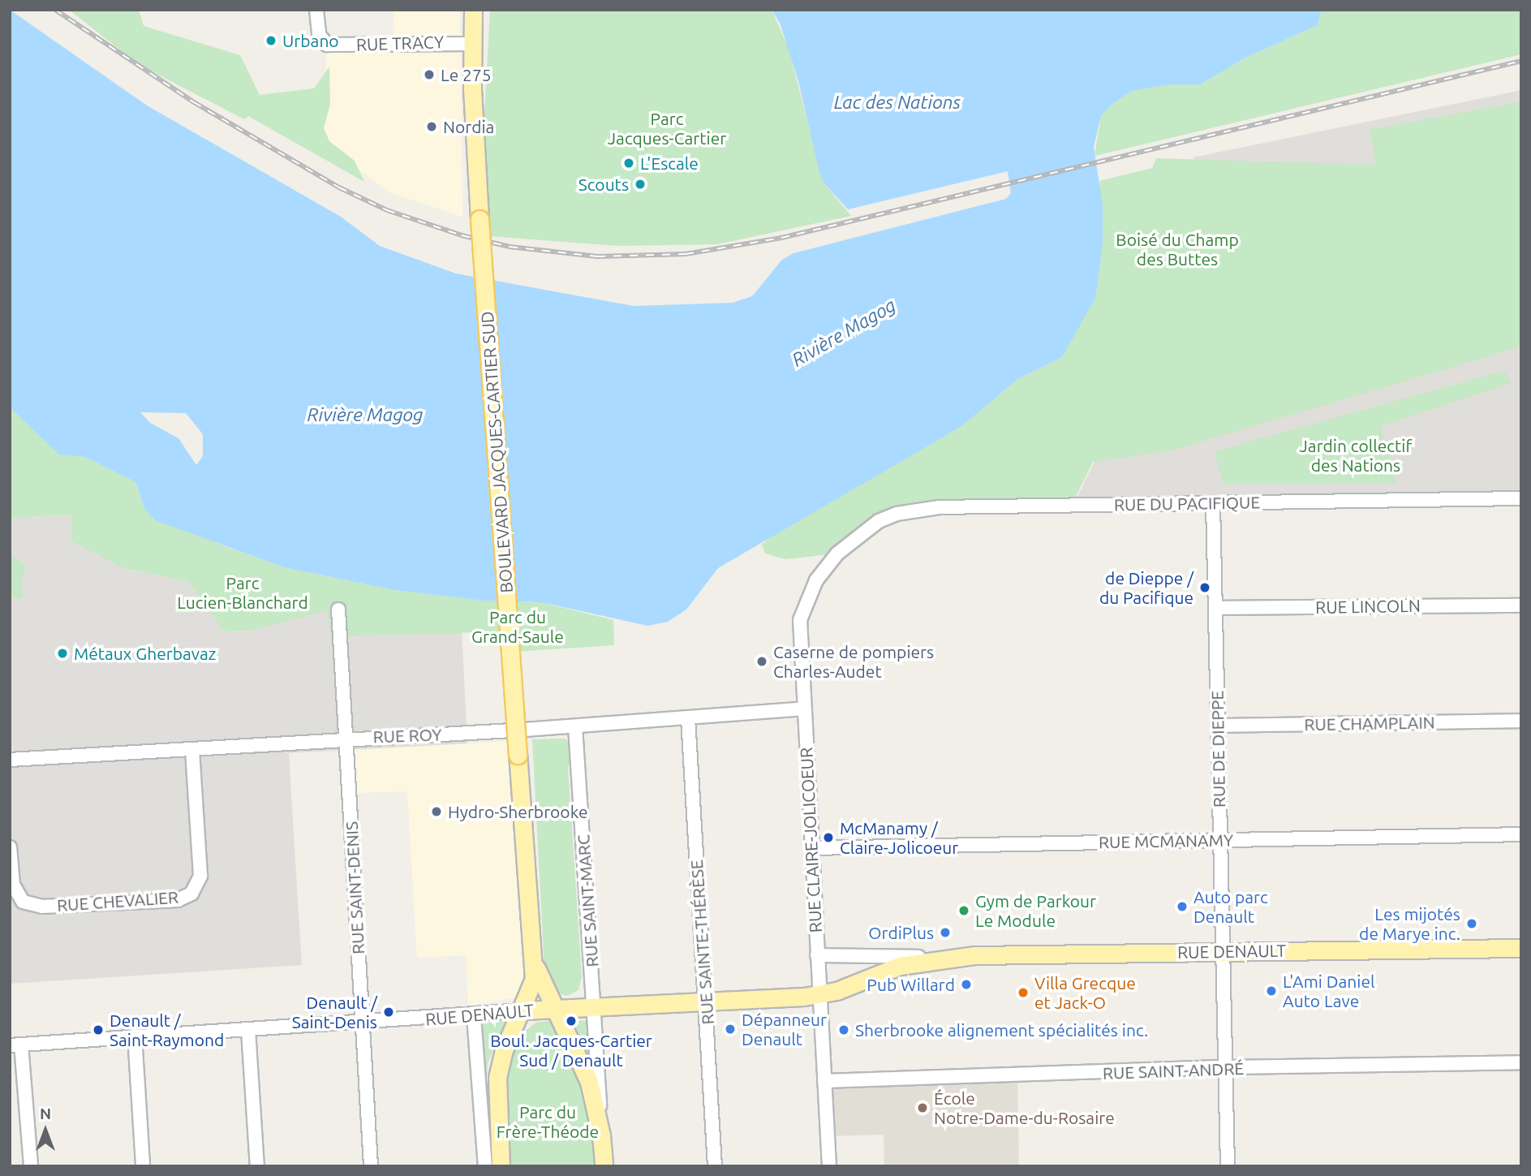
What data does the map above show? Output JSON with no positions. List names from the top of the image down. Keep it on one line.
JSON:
{"streets":{"main road":["BOULEVARD JACQUES-CARTIER SUD","RUE DENAULT"],"street":["RUE TRACY","RUE DU PACIFIQUE","RUE LINCOLN","RUE CHAMPLAIN","RUE ROY","RUE DE DIEPPE","RUE CLAIRE-JOLICOEUR","RUE MCMANAMY","RUE SAINT-DENIS","RUE CHEVALIER","RUE SAINT-MARC","RUE SAINTE-THÉRÈSE","RUE SAINT-ANDRÉ"]},"crossings":[["RUE TRACY","BOULEVARD JACQUES-CARTIER SUD"],["BOULEVARD JACQUES-CARTIER SUD","RUE SAINT-MARC"],["BOULEVARD JACQUES-CARTIER SUD","RUE DENAULT"],["RUE DU PACIFIQUE","RUE DE DIEPPE"],["RUE DU PACIFIQUE","RUE CLAIRE-JOLICOEUR"],["RUE LINCOLN","RUE DE DIEPPE"],["RUE CHAMPLAIN","RUE DE DIEPPE"],["RUE ROY","RUE CLAIRE-JOLICOEUR"],["RUE ROY","RUE SAINT-DENIS"],["RUE ROY","RUE CHEVALIER"],["RUE ROY","RUE SAINT-MARC"],["RUE ROY","RUE SAINTE-THÉRÈSE"],["RUE DE DIEPPE","RUE MCMANAMY"],["RUE DE DIEPPE","RUE DENAULT"],["RUE DE DIEPPE","RUE SAINT-ANDRÉ"],["RUE CLAIRE-JOLICOEUR","RUE MCMANAMY"],["RUE CLAIRE-JOLICOEUR","RUE DENAULT"],["RUE CLAIRE-JOLICOEUR","RUE SAINT-ANDRÉ"],["RUE SAINT-DENIS","RUE DENAULT"],["RUE SAINT-MARC","RUE DENAULT"],["RUE SAINTE-THÉRÈSE","RUE DENAULT"]],"water":["Lac des Nations","Rivière Magog"],"parks":["Parc Jacques-Cartier","Boisé du Champ des Buttes","Jardin collectif des Nations","Parc Lucien-Blanchard","Parc du Grand-Saule","Parc du Frère-Théode"],"places":["Urbano","Le 275","Nordia","L'Escale","Scouts","de Dieppe / du Pacifique","Métaux Gherbavaz","Caserne de pompiers Charles-Audet","Hydro-Sherbrooke","McManamy / Claire-Jolicoeur","Auto parc Denault","Gym de Parkour Le Module","Les mijotés de Marye inc.","OrdiPlus","Pub Willard","L'Ami Daniel Auto Lave","Villa Grecque et Jack-O","Denault / Saint-Denis","Boul. Jacques-Cartier Sud / Denault","Dépanneur Denault","Denault / Saint-Raymond","Sherbrooke alignement spécialités inc.","École Notre-Dame-du-Rosaire"],"north":"top"}
